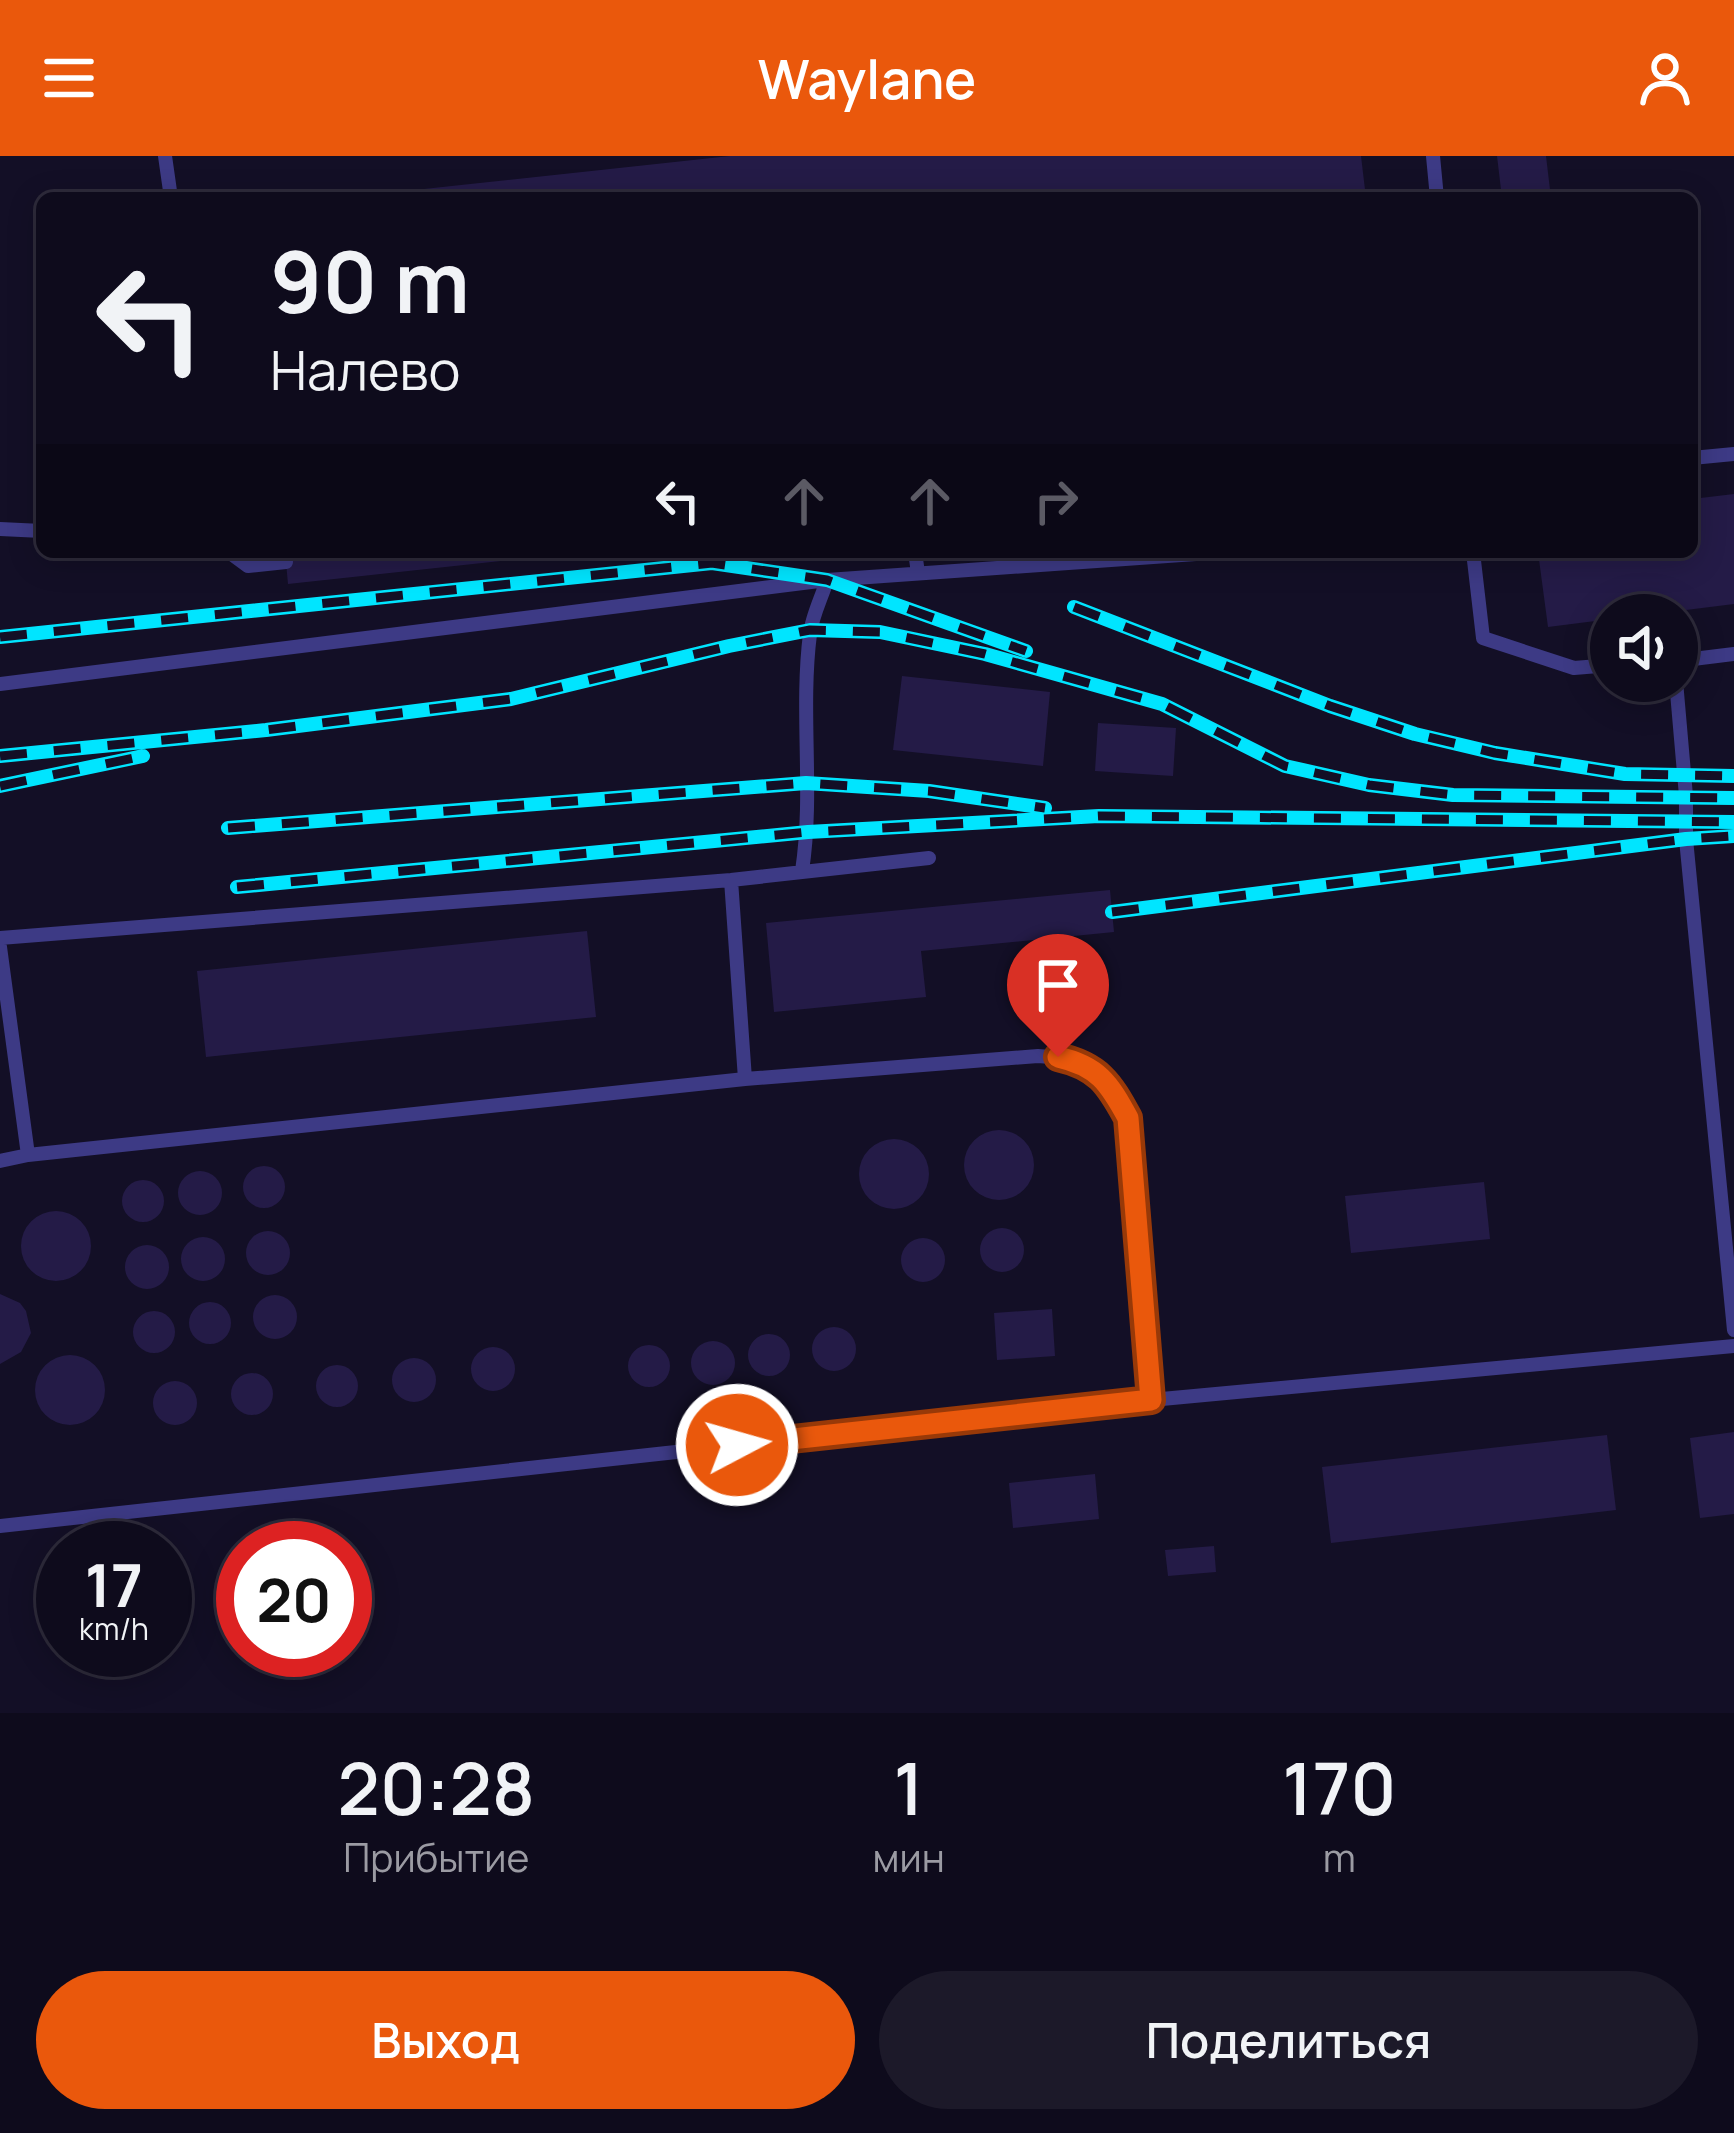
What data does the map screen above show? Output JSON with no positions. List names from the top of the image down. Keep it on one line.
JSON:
{"page":{"header":"Waylane","turn":["90 m","Налево"],"speed":"17 km/h","limit":"20","eta":["20:28","Прибытие","1","мин","170","m"],"buttons":["Выход","Поделиться"]}}
